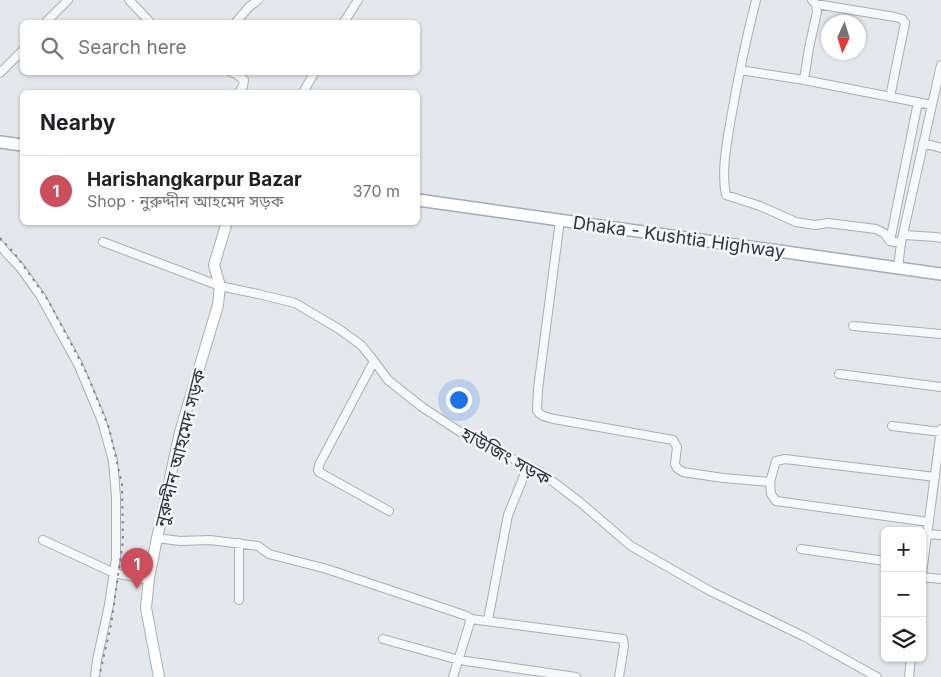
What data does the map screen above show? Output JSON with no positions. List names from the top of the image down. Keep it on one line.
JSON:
{"streets":{"main road":["Dhaka - Kushtia Highway","নুরুদ্দীন আহমেদ সড়ক"],"street":["হাউজিং সড়ক"]},"crossings":[["নুরুদ্দীন আহমেদ সড়ক","হাউজিং সড়ক"]],"north":"bottom","page":{"search":"Search here","heading":"Nearby","list":[{"mark":"1","name":"Harishangkarpur Bazar","note":"Shop · নুরুদ্দীন আহমেদ সড়ক","value":"370 m"}],"map_buttons":["+","−"],"pins":"1"}}
